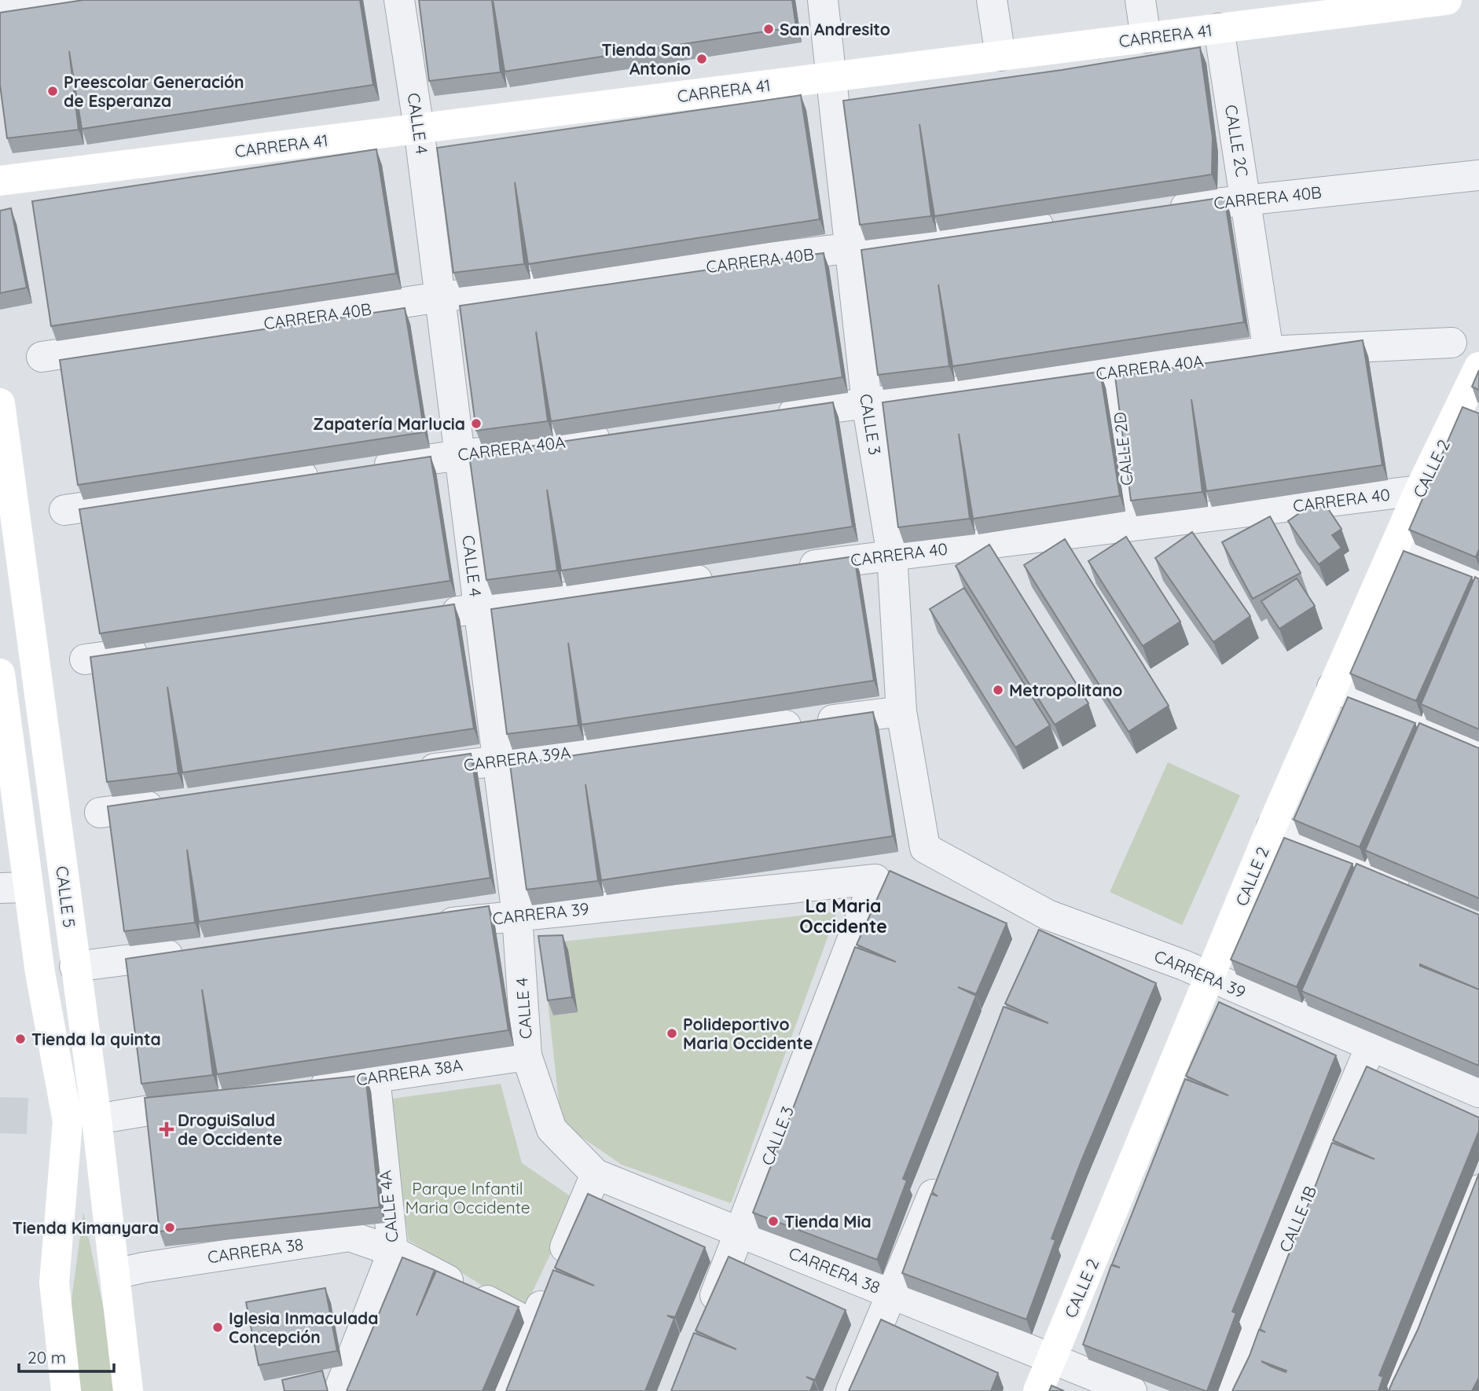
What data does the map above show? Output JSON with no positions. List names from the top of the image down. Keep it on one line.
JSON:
{"streets":{"street":["CARRERA 41","CALLE 4","CALLE 2C","CARRERA 40B","CARRERA 40A","CALLE 3","CALLE 2D","CALLE 2","CARRERA 40","CARRERA 39A","CALLE 5","CARRERA 39","CARRERA 38A","CALLE 4A","CALLE 1B","CARRERA 38"]},"crossings":[["CARRERA 41","CALLE 4"],["CARRERA 41","CALLE 2C"],["CARRERA 41","CALLE 3"],["CALLE 4","CARRERA 40B"],["CALLE 4","CARRERA 40A"],["CALLE 4","CARRERA 39A"],["CALLE 4","CARRERA 39"],["CALLE 4","CARRERA 38A"],["CALLE 4","CARRERA 38"],["CALLE 2C","CARRERA 40B"],["CALLE 2C","CARRERA 40A"],["CARRERA 40B","CALLE 3"],["CARRERA 40A","CALLE 3"],["CARRERA 40A","CALLE 2D"],["CALLE 3","CARRERA 40"],["CALLE 3","CARRERA 39A"],["CALLE 3","CARRERA 39"],["CALLE 3","CARRERA 38"],["CALLE 2D","CARRERA 40"],["CALLE 2","CARRERA 40"],["CALLE 2","CARRERA 39"],["CALLE 2","CARRERA 38"],["CALLE 5","CARRERA 38"],["CARRERA 39","CALLE 1B"],["CARRERA 38A","CALLE 4A"],["CALLE 4A","CARRERA 38"]],"districts":["La Maria Occidente"],"parks":["Parque Infantil Maria Occidente"],"places":{"other":["San Andresito","Tienda San Antonio","Preescolar Generación de Esperanza","Zapatería Marlucia","Metropolitano","Polideportivo Maria Occidente","Tienda la quinta","Tienda Mia","Tienda Kimanyara","Iglesia Inmaculada Concepción"],"health":["DroguiSalud de Occidente"]},"scale_bar":"20 m"}
